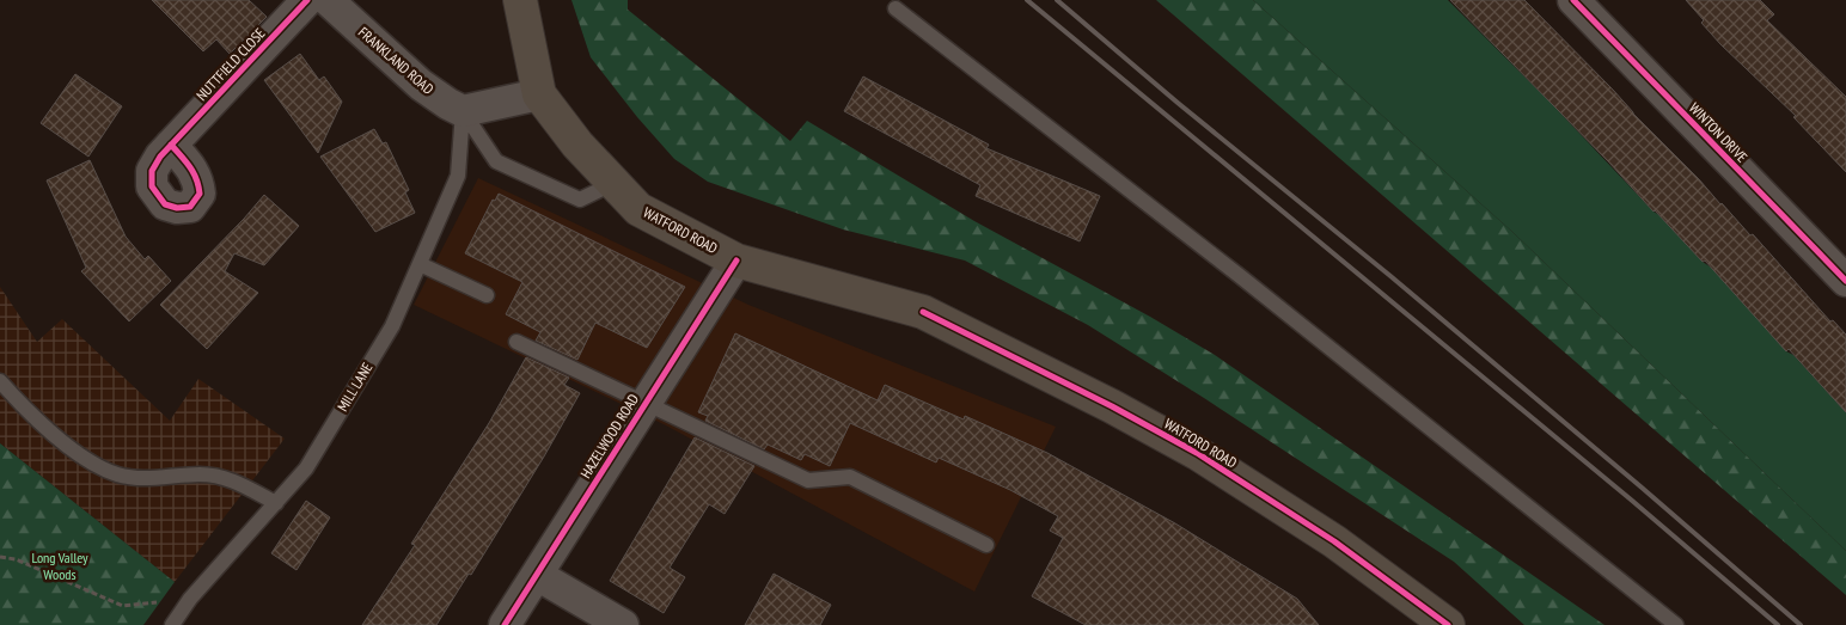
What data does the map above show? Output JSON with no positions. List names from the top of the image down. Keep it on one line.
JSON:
{"streets":{"main road":["WATFORD ROAD"],"street":["FRANKLAND ROAD","NUTTFIELD CLOSE","WINTON DRIVE","HAZELWOOD ROAD"],"lane":["MILL LANE"]},"crossings":[["FRANKLAND ROAD","MILL LANE"],["WATFORD ROAD","HAZELWOOD ROAD"]],"parks":["Long Valley Woods"]}
